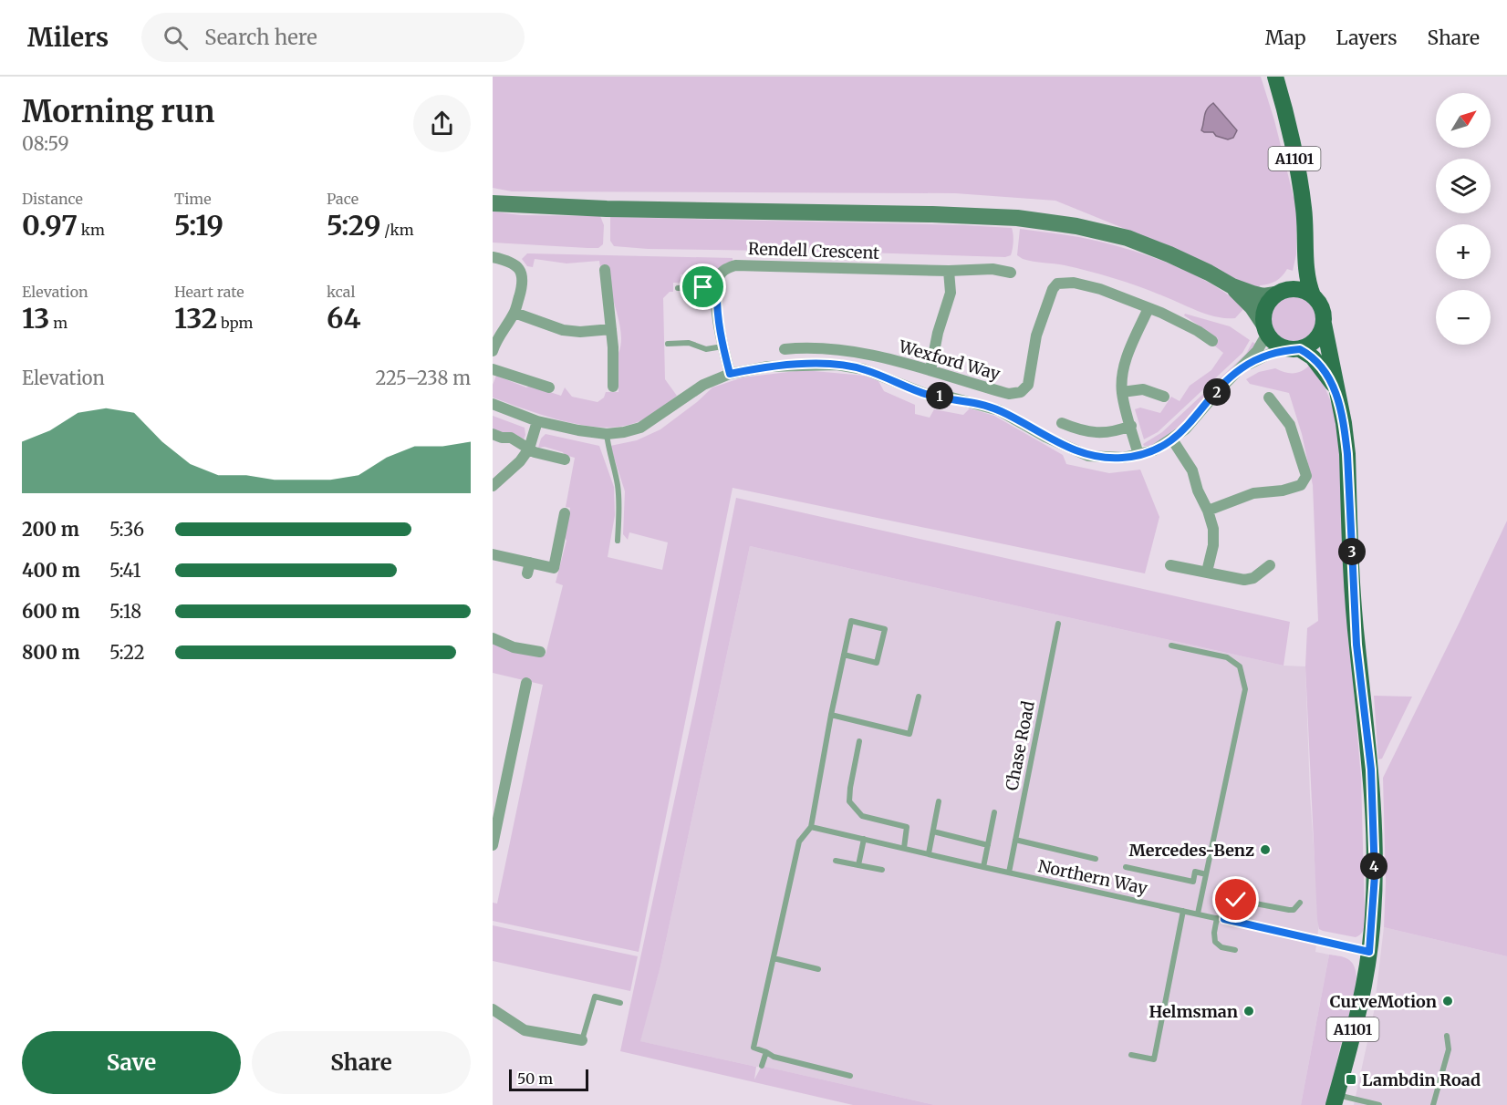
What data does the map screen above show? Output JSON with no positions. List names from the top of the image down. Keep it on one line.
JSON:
{"streets":{"main road":["A1101"],"street":["Rendell Crescent","Wexford Way"],"lane":["Chase Road","Northern Way"]},"crossings":[["A1101","Northern Way"],["Chase Road","Northern Way"]],"places":{"other":["Mercedes-Benz","CurveMotion","Helmsman"],"transit":["Lambdin Road"]},"scale_bar":"50 m","north":"top right","page":{"header":"Milers","search":"Search here","nav":["Map","Layers","Share"],"heading":["Morning run","08:59"],"map_buttons":["+","−"],"stats":[["Distance","0.97 km"],["Time","5:19"],["Pace","5:29 /km"],["Elevation","13 m"],["Heart rate","132 bpm"],["kcal","64"]],"chart":["Elevation","225–238 m"],"pins":["2","1","3","4"],"list":[{"name":"200 m","note":"5:36"},{"name":"400 m","note":"5:41"},{"name":"600 m","note":"5:18"},{"name":"800 m","note":"5:22"}],"buttons":["Save","Share"],"scale":"50 m"}}
